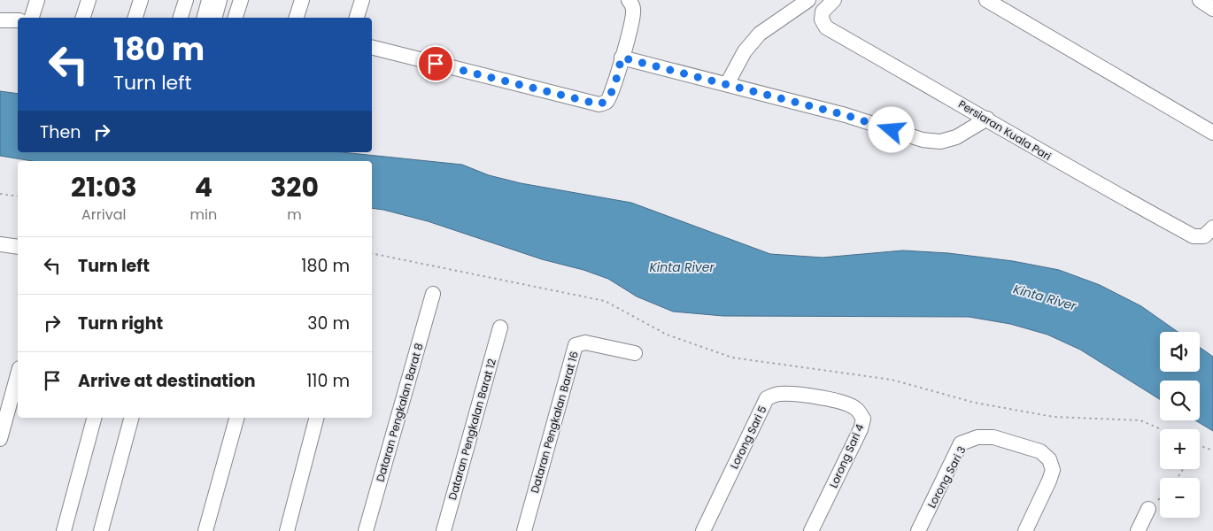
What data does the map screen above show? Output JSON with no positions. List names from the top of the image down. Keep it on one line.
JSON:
{"streets":{"street":["Persiaran Kuala Pari","Dataran Pengkalan Barat 8","Dataran Pengkalan Barat 16","Dataran Pengkalan Barat 12","Lorong Sari 5","Lorong Sari 4","Lorong Sari 3"]},"crossings":[["Lorong Sari 5","Lorong Sari 4"]],"water":["Kinta River"],"page":{"turn":["180 m","Turn left"],"then":"Then","eta":["21:03","Arrival","4","min","320","m"],"list":[{"name":"Turn left","value":"180 m"},{"name":"Turn right","value":"30 m"},{"name":"Arrive at destination","value":"110 m"}],"map_buttons":["+","−"]}}
